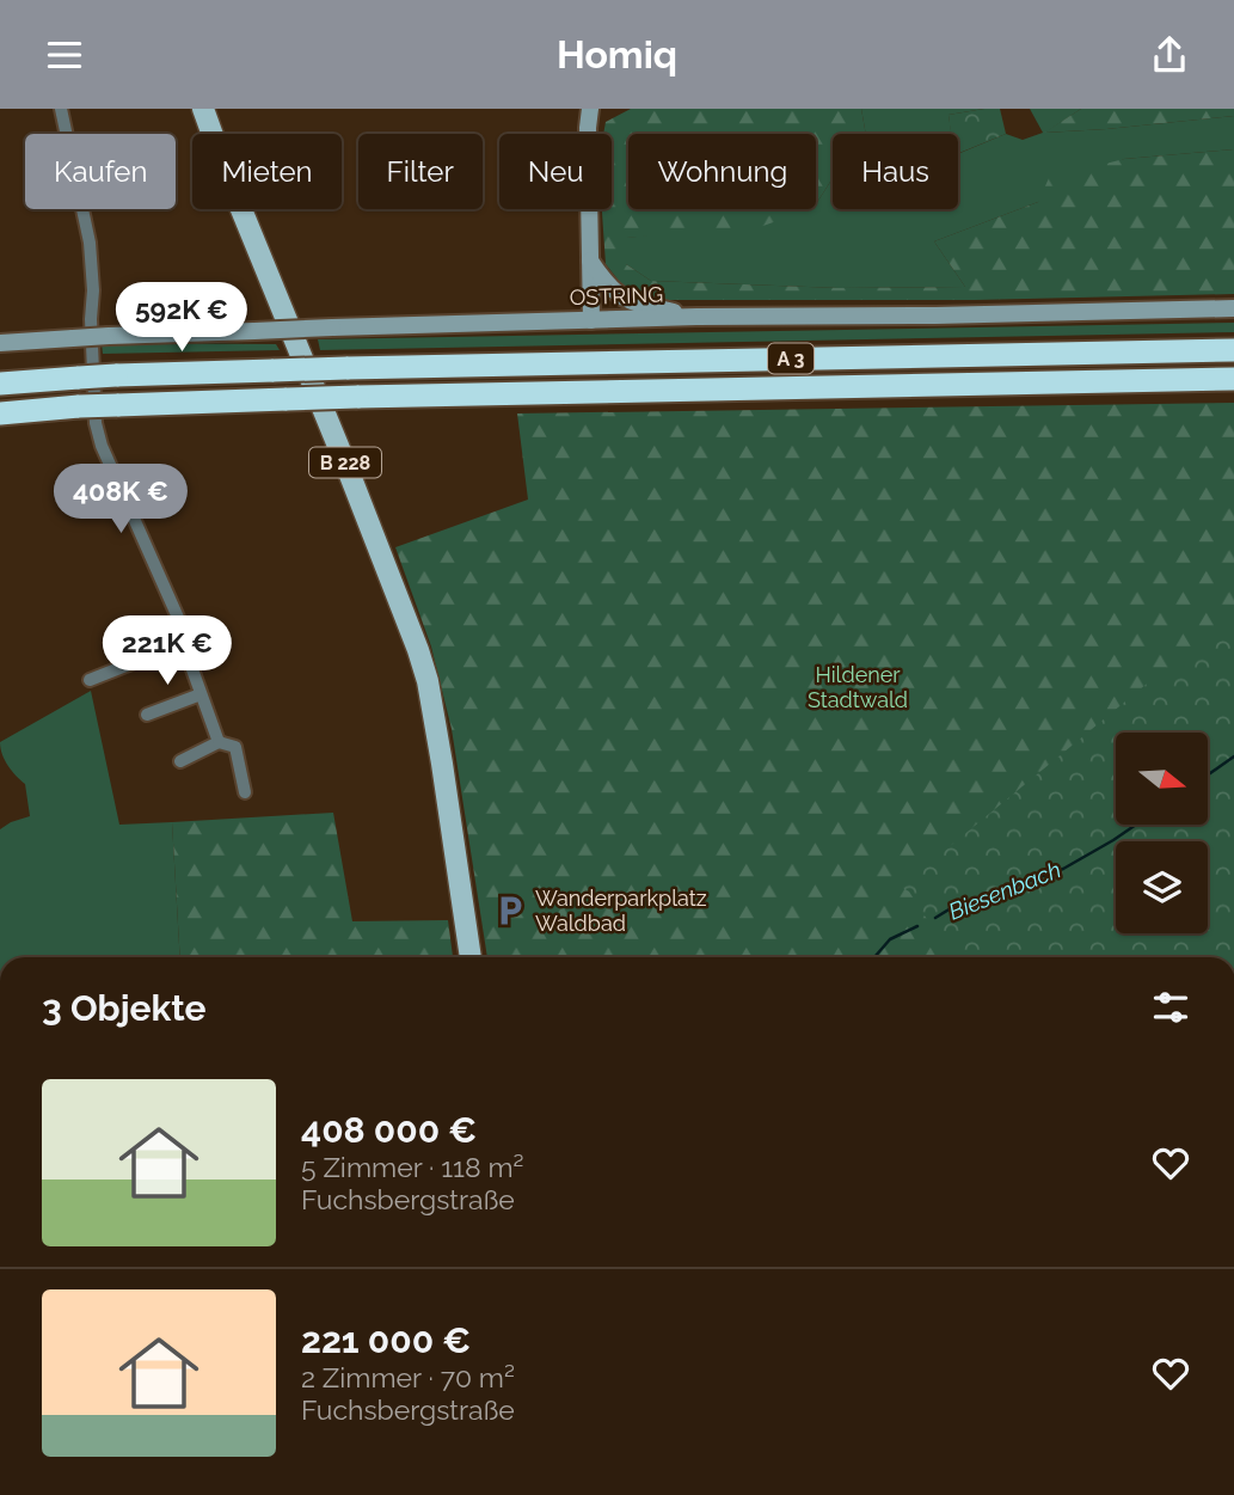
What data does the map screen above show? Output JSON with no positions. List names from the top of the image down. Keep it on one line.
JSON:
{"streets":{"highway":["A 3"],"main road":["OSTRING","B 228"]},"water":["Biesenbach"],"parks":["Hildener Stadtwald"],"places":{"parking":["Wanderparkplatz Waldbad"]},"north":"right","page":{"header":"Homiq","chip":["Kaufen","Mieten","Filter","Neu","Wohnung","Haus"],"price":["592K €","408K €","221K €"],"heading":"3 Objekte","list":[{"name":"408 000 €","note":"5 Zimmer · 118 m² · Fuchsbergstraße"},{"name":"221 000 €","note":"2 Zimmer · 70 m² · Fuchsbergstraße"}]}}
